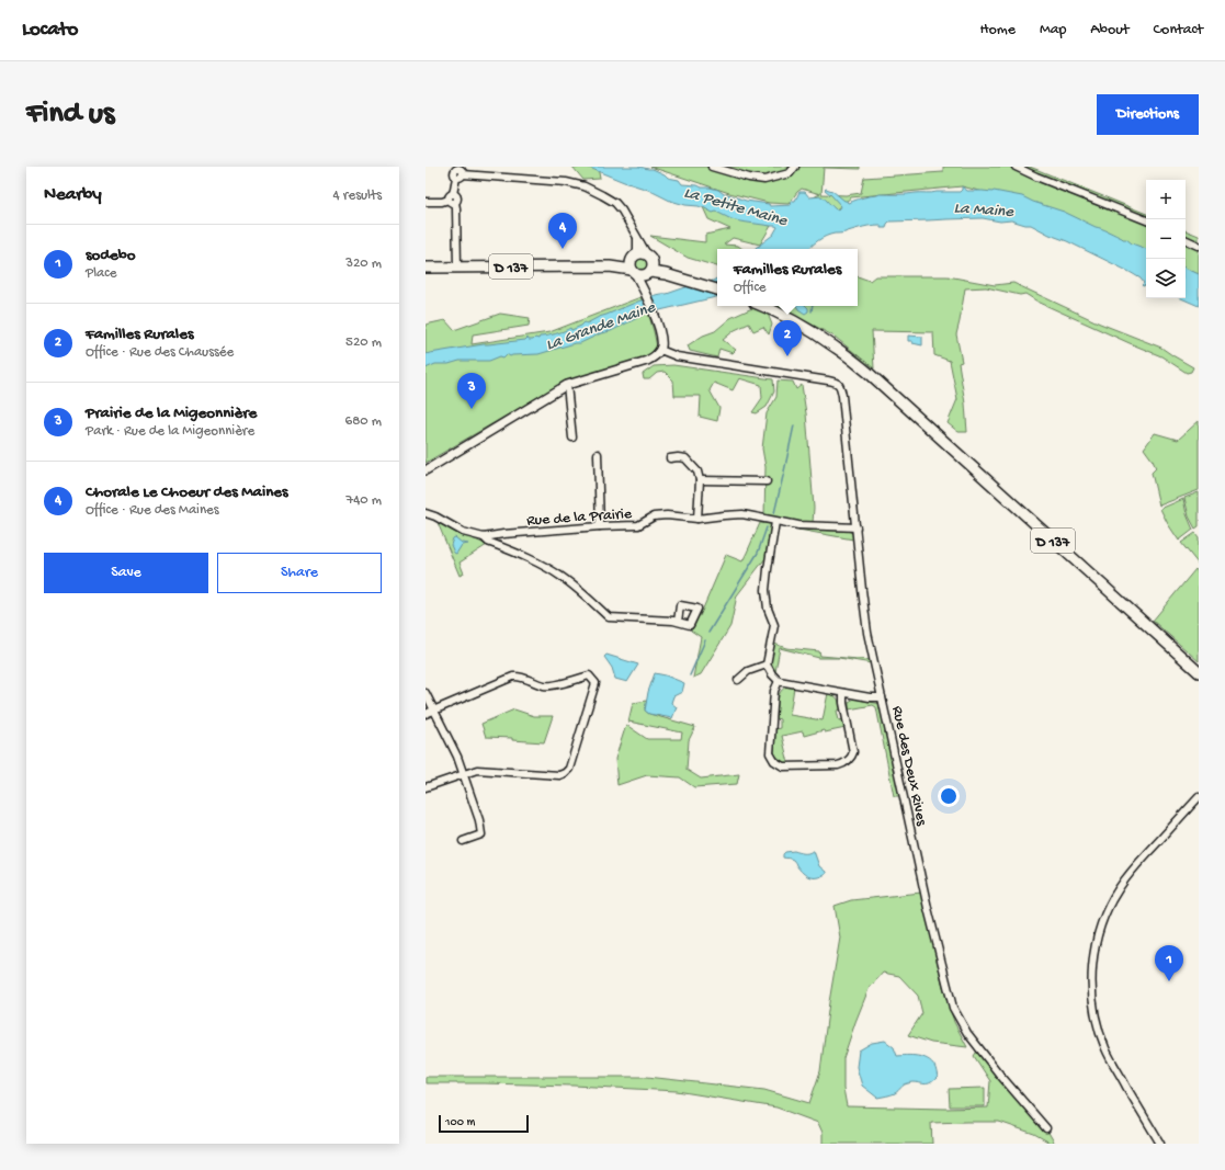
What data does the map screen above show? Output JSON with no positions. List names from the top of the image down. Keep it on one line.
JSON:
{"streets":{"main road":["D 137"],"street":["Rue de la Prairie","Rue des Deux Rives"]},"crossings":[["Rue de la Prairie","Rue des Deux Rives"]],"water":["La Petite Maine","La Maine","La Grande Maine"],"scale_bar":"100 m","page":{"header":"Locato","nav":["Home","Map","About","Contact"],"buttons":["Directions",["Save","Share"]],"title":"Find us","heading":["Nearby","4 results"],"map_buttons":["+","−"],"pins":["4","2","3","1"],"list":[{"mark":"1","name":"sodebo","note":"Place","value":"320 m"},{"mark":"2","name":"Familles Rurales","note":"Office · Rue des Chaussée","value":"520 m"},{"mark":"3","name":"Prairie de la Migeonnière","note":"Park · Rue de la Migeonnière","value":"680 m"},{"mark":"4","name":"Chorale Le Choeur des Maines","note":"Office · Rue des Maines","value":"740 m"}],"popup":["Familles Rurales","Office"],"scale":"100 m"}}
